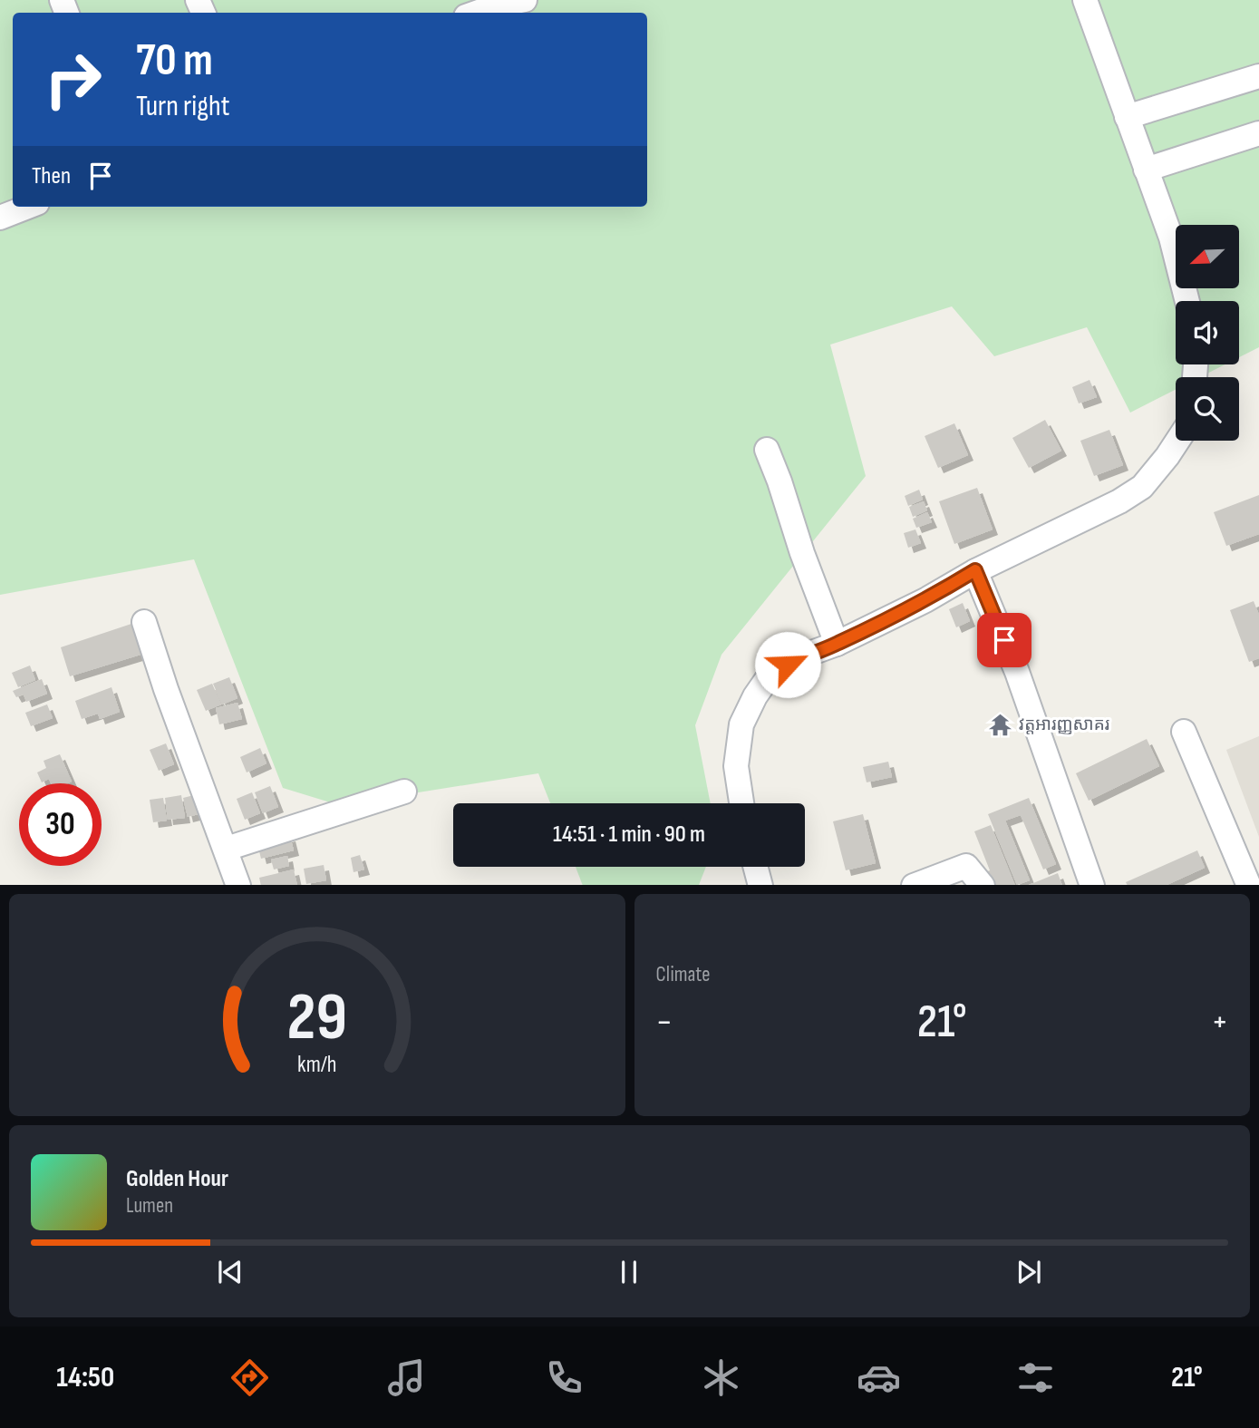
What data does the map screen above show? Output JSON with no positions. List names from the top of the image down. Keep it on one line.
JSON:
{"places":{"temple":["វត្តអារញ្ញសាគរ"]},"north":"bottom left","page":{"turn":["70 m","Turn right"],"then":"Then","limit":"30","trip":"14:51 · 1 min · 90 m","tile":"Climate","heat":["−","21°","+"],"song":["Golden Hour","Lumen"],"tabs":["14:50","21°"],"gauge":["29","km/h"]}}
